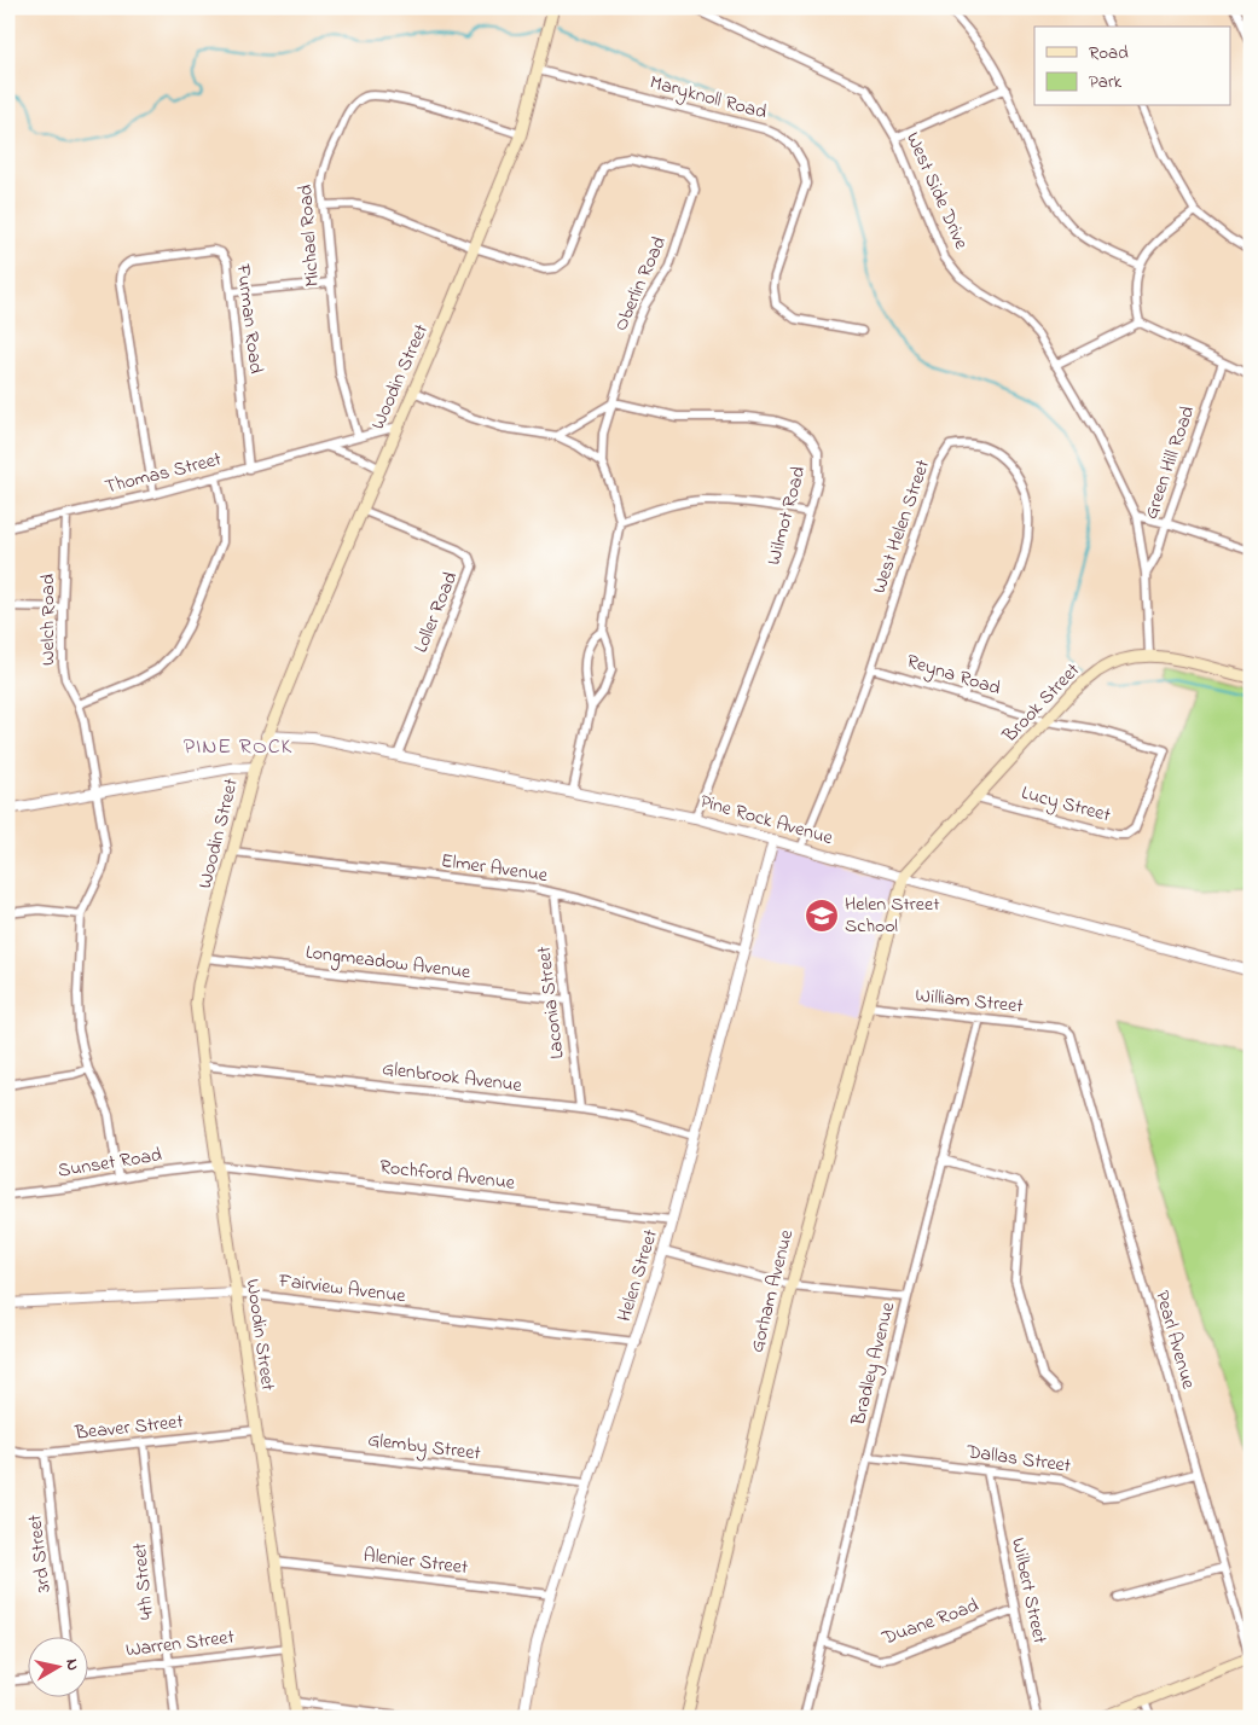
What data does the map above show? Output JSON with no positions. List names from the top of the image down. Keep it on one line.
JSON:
{"streets":{"main road":["Woodin Street","Brook Street","Gorham Avenue"],"street":["Maryknoll Road","West Side Drive","Michael Road","Oberlin Road","Furman Road","Green Hill Road","Thomas Street","Wilmot Road","West Helen Street","Loller Road","Welch Road","Reyna Road","Lucy Street","Pine Rock Avenue","Elmer Avenue","Longmeadow Avenue","William Street","Laconia Street","Glenbrook Avenue","Sunset Road","Rochford Avenue","Helen Street","Fairview Avenue","Pearl Avenue","Bradley Avenue","Beaver Street","Glemby Street","Dallas Street","3rd Street","Alenier Street","4th Street","Wilbert Street","Duane Road","Warren Street"]},"crossings":[["Maryknoll Road","Woodin Street"],["West Side Drive","Green Hill Road"],["West Side Drive","Brook Street"],["Michael Road","Oberlin Road"],["Michael Road","Woodin Street"],["Michael Road","Thomas Street"],["Oberlin Road","Woodin Street"],["Oberlin Road","Wilmot Road"],["Oberlin Road","Pine Rock Avenue"],["Furman Road","Thomas Street"],["Woodin Street","Thomas Street"],["Woodin Street","Loller Road"],["Woodin Street","Pine Rock Avenue"],["Woodin Street","Elmer Avenue"],["Woodin Street","Longmeadow Avenue"],["Woodin Street","Glenbrook Avenue"],["Woodin Street","Sunset Road"],["Woodin Street","Rochford Avenue"],["Woodin Street","Fairview Avenue"],["Woodin Street","Beaver Street"],["Woodin Street","Glemby Street"],["Woodin Street","Alenier Street"],["Woodin Street","Warren Street"],["Thomas Street","Welch Road"],["Wilmot Road","Pine Rock Avenue"],["West Helen Street","Reyna Road"],["West Helen Street","Pine Rock Avenue"],["Loller Road","Pine Rock Avenue"],["Reyna Road","Brook Street"],["Reyna Road","Lucy Street"],["Brook Street","Lucy Street"],["Brook Street","Pine Rock Avenue"],["Brook Street","Gorham Avenue"],["Pine Rock Avenue","Helen Street"],["Pine Rock Avenue","Gorham Avenue"],["Elmer Avenue","Laconia Street"],["Elmer Avenue","Helen Street"],["Longmeadow Avenue","Laconia Street"],["William Street","Gorham Avenue"],["William Street","Pearl Avenue"],["William Street","Bradley Avenue"],["Laconia Street","Glenbrook Avenue"],["Glenbrook Avenue","Helen Street"],["Sunset Road","Rochford Avenue"],["Rochford Avenue","Helen Street"],["Helen Street","Fairview Avenue"],["Helen Street","Glemby Street"],["Helen Street","Alenier Street"],["Pearl Avenue","Dallas Street"],["Bradley Avenue","Dallas Street"],["Bradley Avenue","Duane Road"],["Beaver Street","3rd Street"],["Beaver Street","4th Street"],["Dallas Street","Wilbert Street"],["4th Street","Warren Street"],["Wilbert Street","Duane Road"]],"districts":["PINE ROCK"],"places":{"school or university":["Helen Street School"]},"legend":["Road","Park"],"north":"right"}
